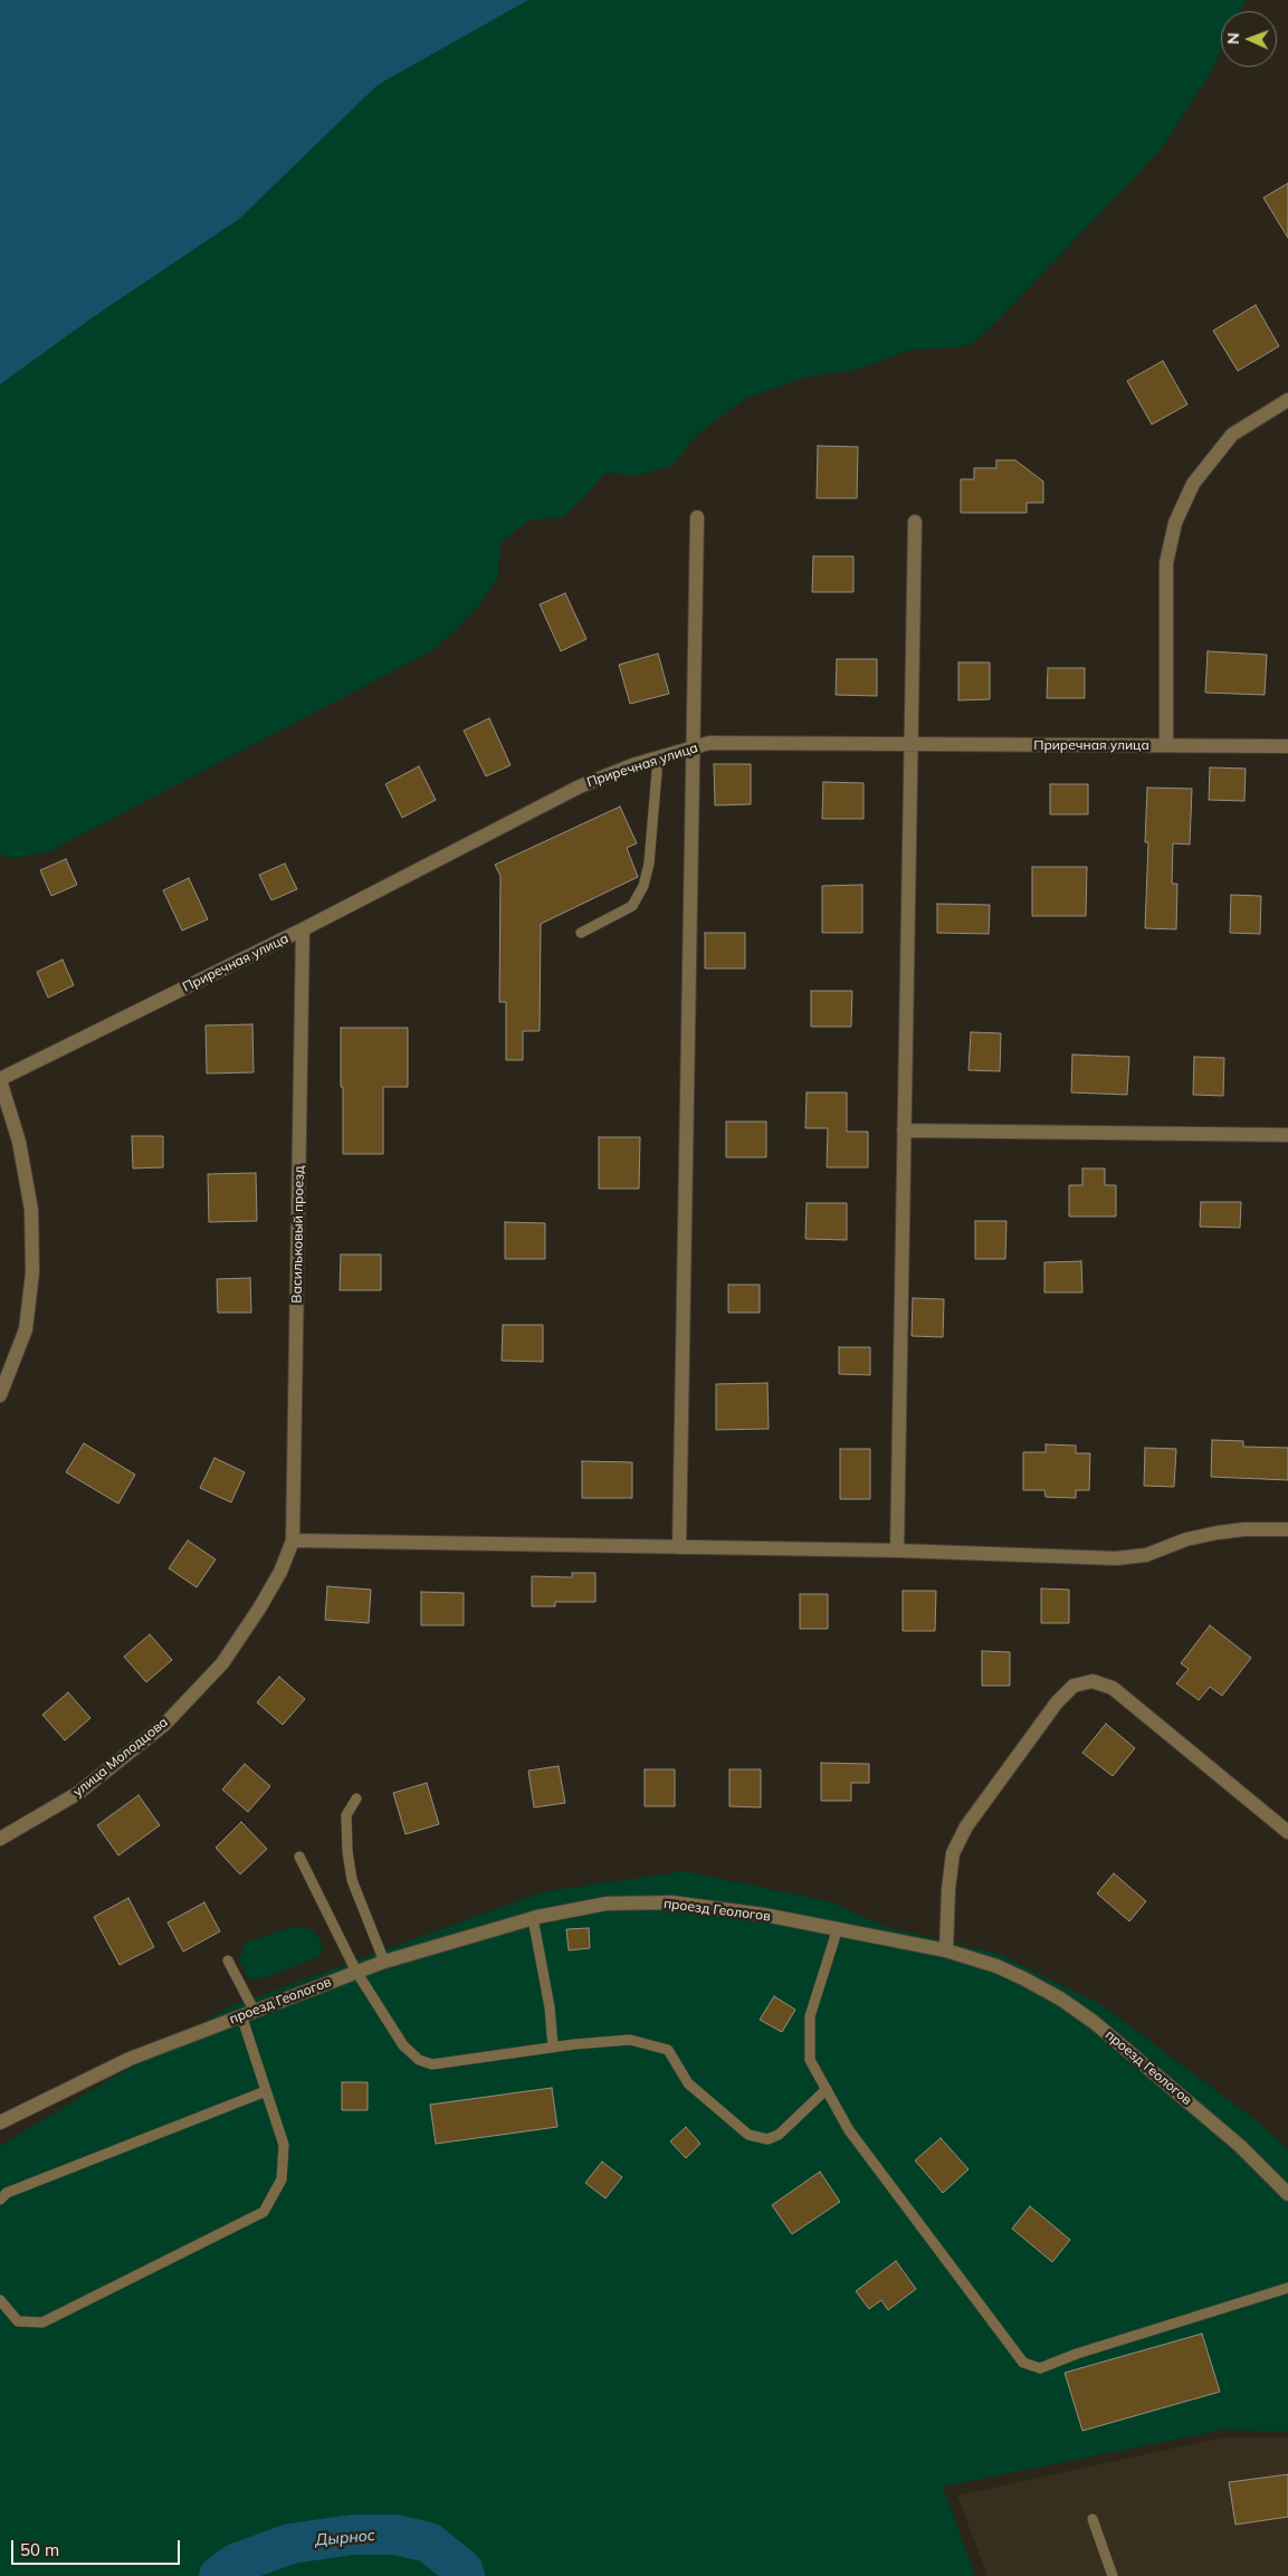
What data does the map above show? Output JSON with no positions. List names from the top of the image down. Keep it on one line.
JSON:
{"streets":{"street":["Приречная улица","Васильковый проезд","улица Молодцова","проезд Геологов"]},"crossings":[["Приречная улица","Васильковый проезд"],["Васильковый проезд","улица Молодцова"]],"water":["Дырнос"],"scale_bar":"50 m","north":"left"}
